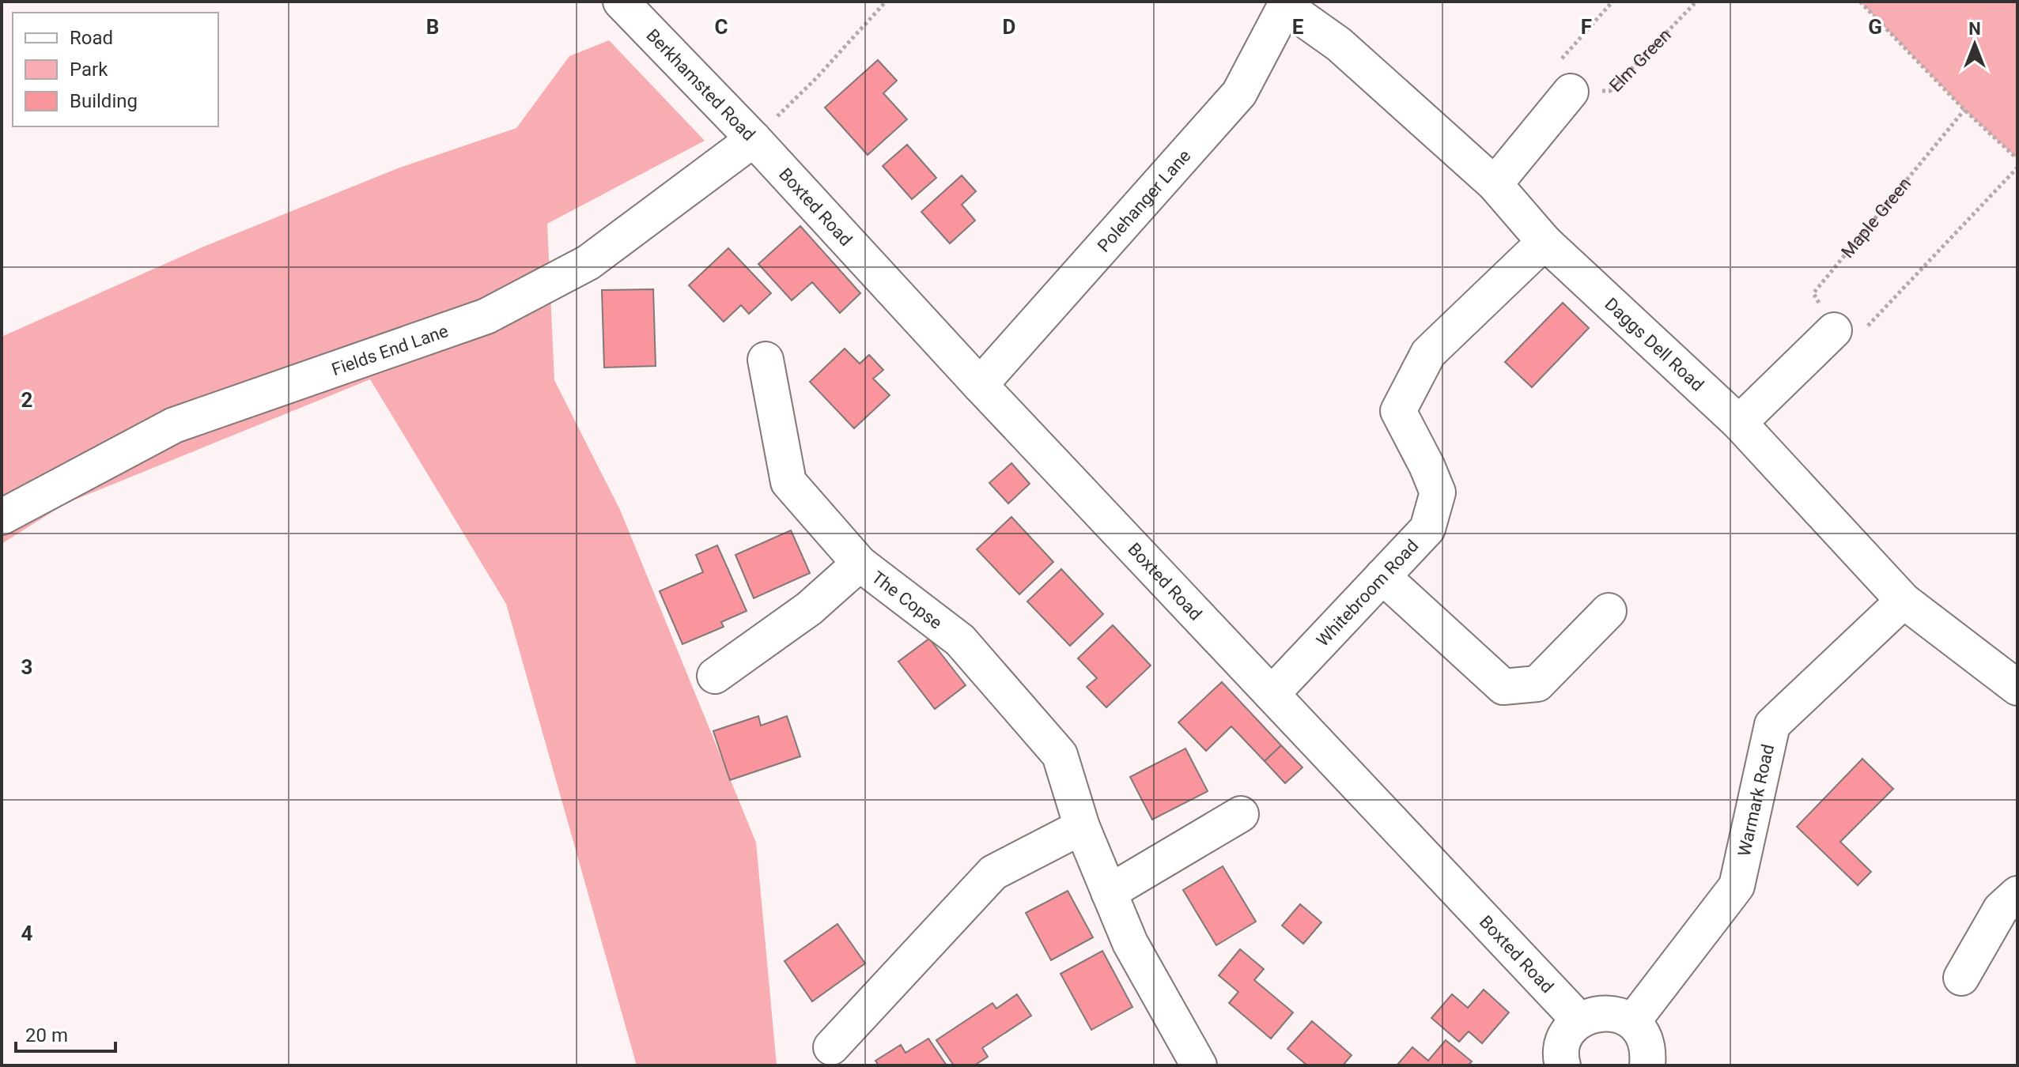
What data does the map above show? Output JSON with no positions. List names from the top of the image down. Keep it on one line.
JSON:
{"streets":{"street":["Berkhamsted Road","Polehanger Lane","Boxted Road","Daggs Dell Road","Fields End Lane","Whitebroom Road","The Copse","Warmark Road"],"path":["Elm Green","Maple Green"]},"crossings":[["Berkhamsted Road","Boxted Road"],["Berkhamsted Road","Fields End Lane"],["Polehanger Lane","Boxted Road"],["Polehanger Lane","Daggs Dell Road"],["Boxted Road","Fields End Lane"],["Boxted Road","Whitebroom Road"],["Daggs Dell Road","Whitebroom Road"],["Daggs Dell Road","Warmark Road"]],"legend":["Road","Park","Building"],"scale_bar":"20 m","north":"top","grid":{"columns":["B","C","D","E","F","G"],"rows":["2","3","4"]}}
